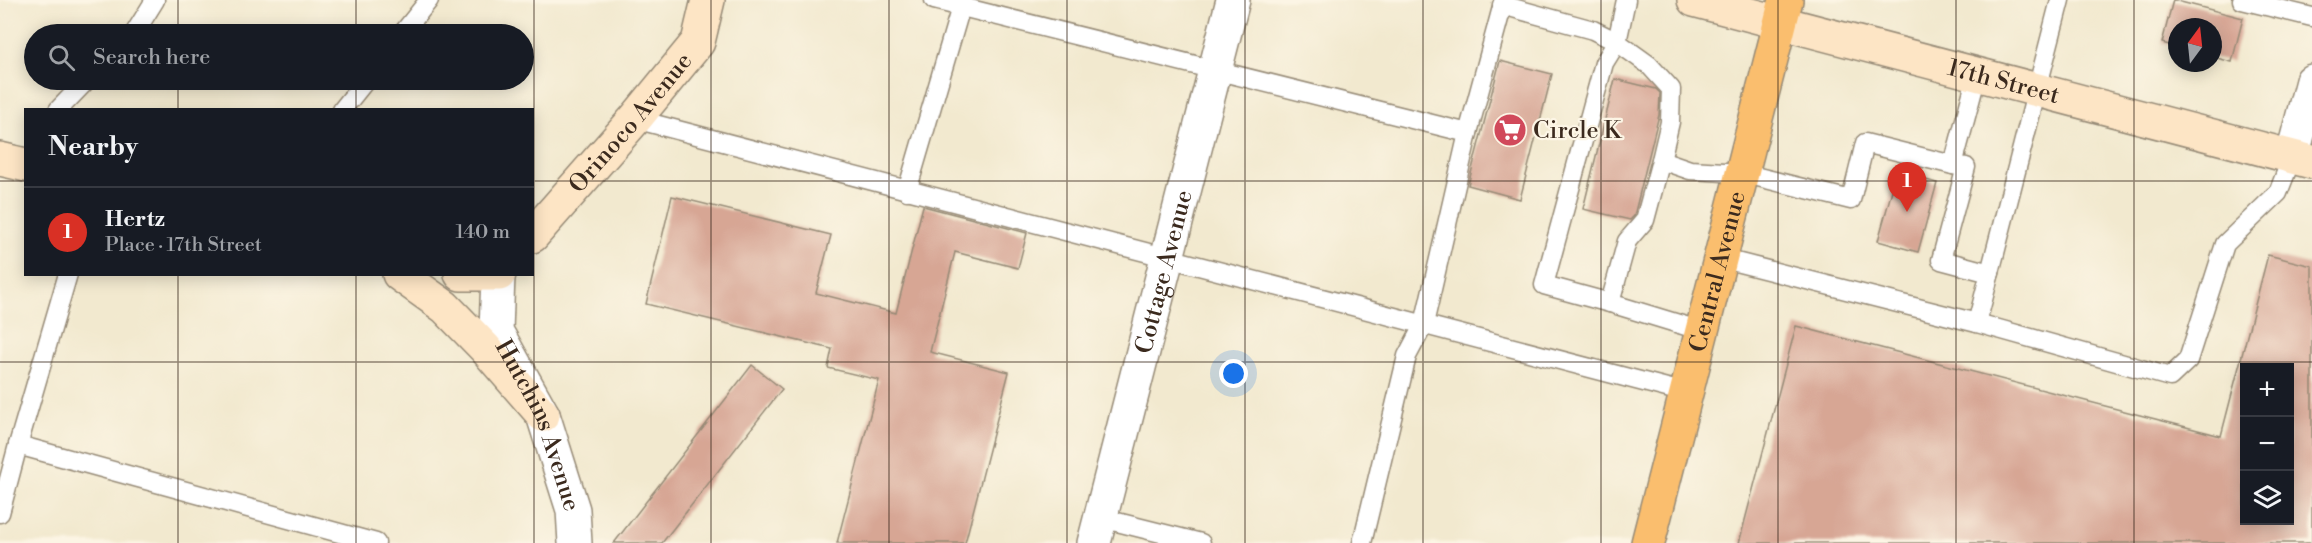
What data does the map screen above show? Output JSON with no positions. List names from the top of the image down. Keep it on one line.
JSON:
{"streets":{"main road":["Central Avenue"],"street":["17th Street","Orinoco Avenue","Cottage Avenue","Hutchins Avenue"]},"crossings":[["17th Street","Central Avenue"]],"places":{"supermarket":["Circle K"]},"north":"top","page":{"search":"Search here","heading":"Nearby","pins":"1","list":[{"mark":"1","name":"Hertz","note":"Place · 17th Street","value":"140 m"}],"map_buttons":["+","−"]}}
